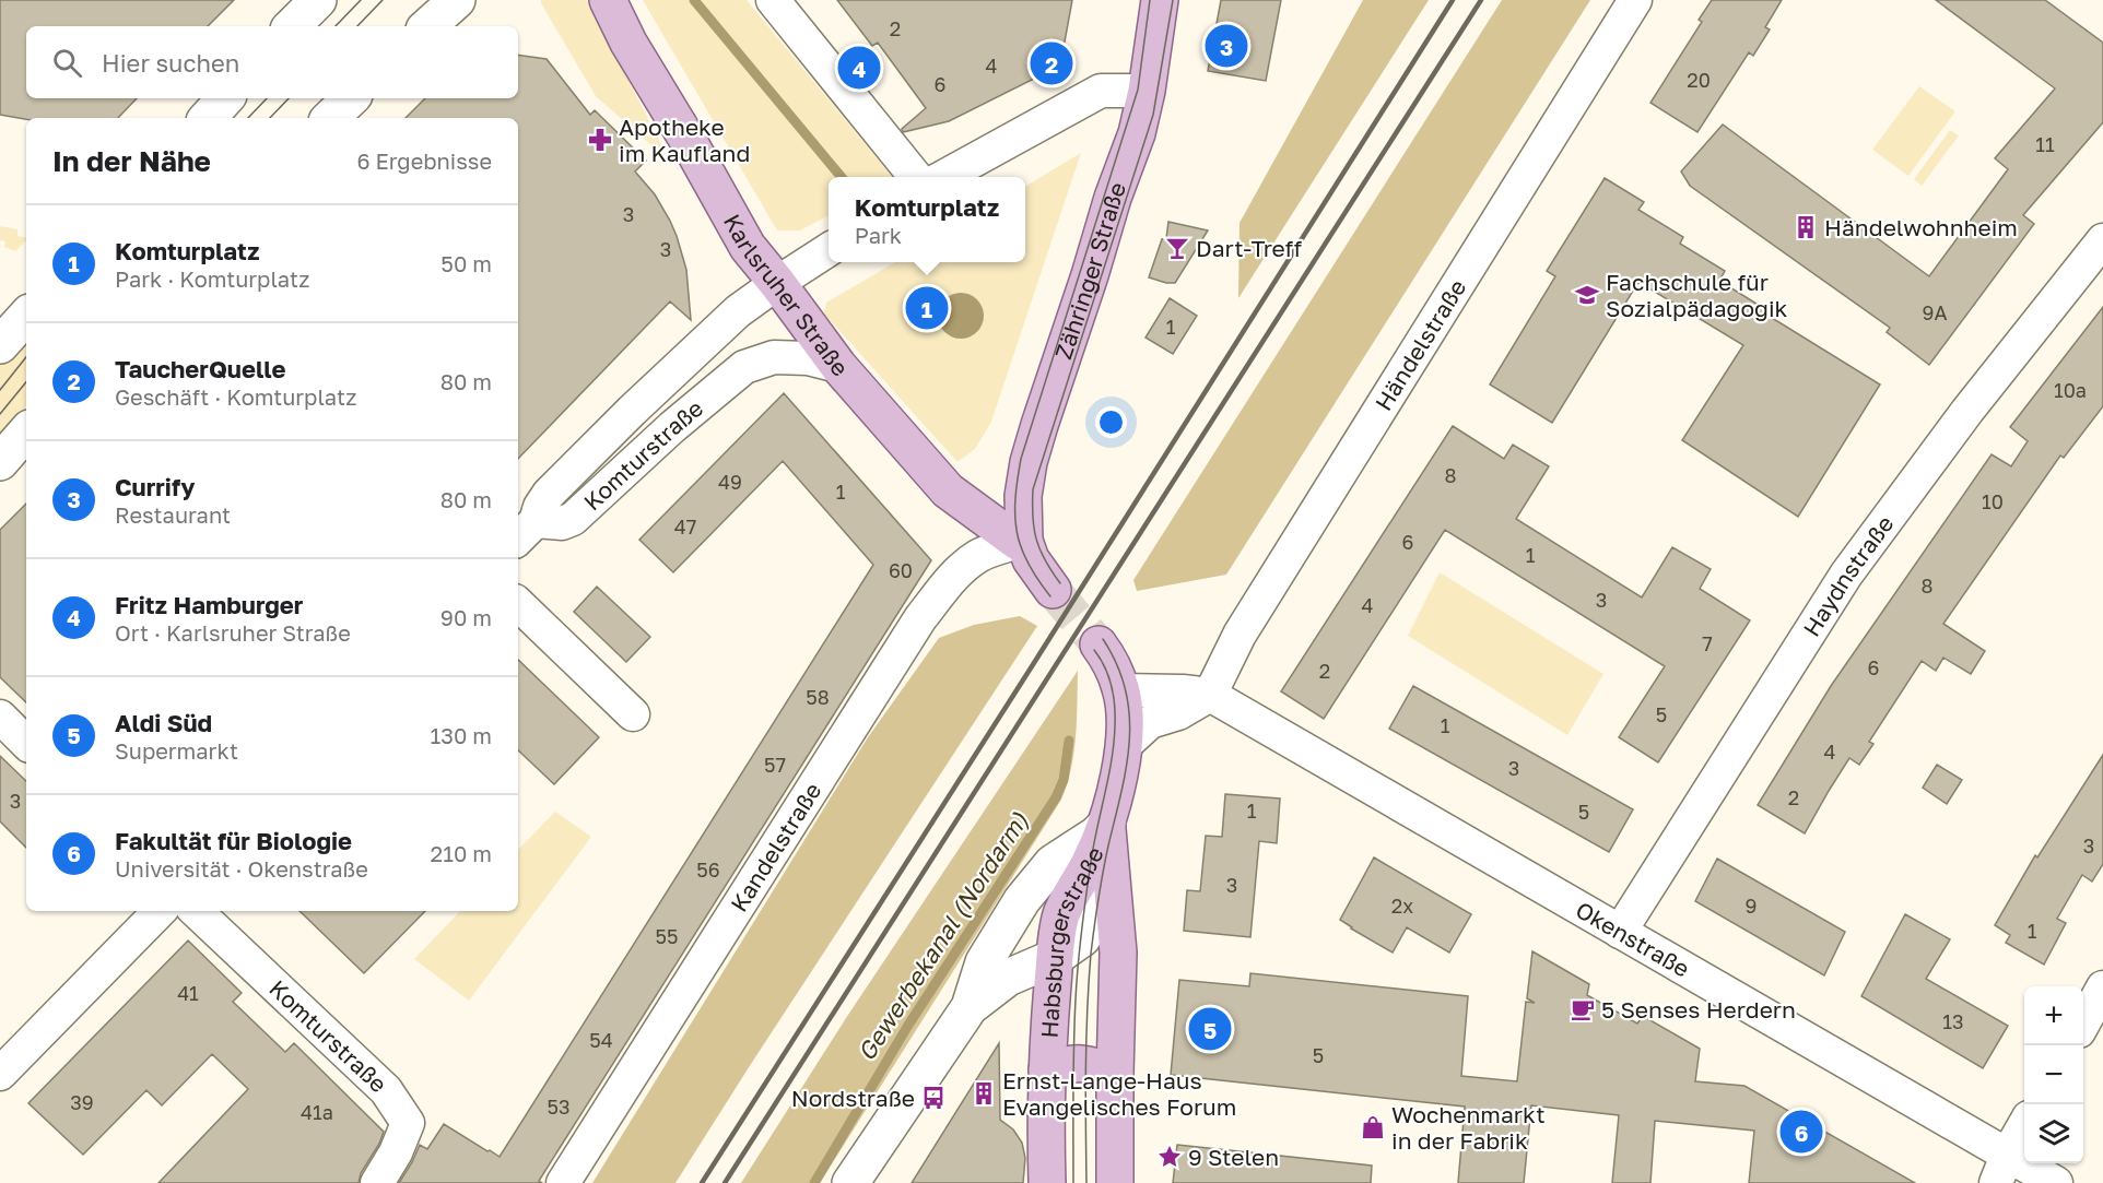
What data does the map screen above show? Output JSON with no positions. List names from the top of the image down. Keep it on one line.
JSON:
{"streets":{"main road":["Zähringer Straße","Karlsruher Straße","Habsburgerstraße"],"street":["Händelstraße","Komturstraße","Haydnstraße","Kandelstraße","Okenstraße"]},"crossings":[["Zähringer Straße","Karlsruher Straße"],["Zähringer Straße","Kandelstraße"],["Karlsruher Straße","Komturstraße"],["Karlsruher Straße","Kandelstraße"],["Händelstraße","Okenstraße"],["Haydnstraße","Okenstraße"],["Okenstraße","Habsburgerstraße"]],"water":["Gewerbekanal (Nordarm)"],"places":{"pharmacy":["Apotheke im Kaufland"],"building":["Händelwohnheim","Ernst-Lange-Haus Evangelisches Forum"],"bar":["Dart-Treff"],"school or university":["Fachschule für Sozialpädagogik"],"cafe":["5 Senses Herdern"],"bus stop":["Nordstraße"],"shop":["Wochenmarkt in der Fabrik"],"place":["9 Stelen"]},"house_numbers":["2","4","20","6","11","3","3","9A","1","10a","8","49","1","10","47","6","1","60","8","3","4","7","6","2","58","5","1","4","57","3","2","3","1","5","3","56","3","2x","9","1","55","41","13","54","5","39","53","41a"],"page":{"pins":["3","2","4","1","5","6"],"search":"Hier suchen","heading":["In der Nähe","6 Ergebnisse"],"popup":["Komturplatz","Park"],"list":[{"mark":"1","name":"Komturplatz","note":"Park · Komturplatz","value":"50 m"},{"mark":"2","name":"TaucherQuelle","note":"Geschäft · Komturplatz","value":"80 m"},{"mark":"3","name":"Currify","note":"Restaurant","value":"80 m"},{"mark":"4","name":"Fritz Hamburger","note":"Ort · Karlsruher Straße","value":"90 m"},{"mark":"5","name":"Aldi Süd","note":"Supermarkt","value":"130 m"},{"mark":"6","name":"Fakultät für Biologie","note":"Universität · Okenstraße","value":"210 m"}],"map_buttons":["+","−"]}}
